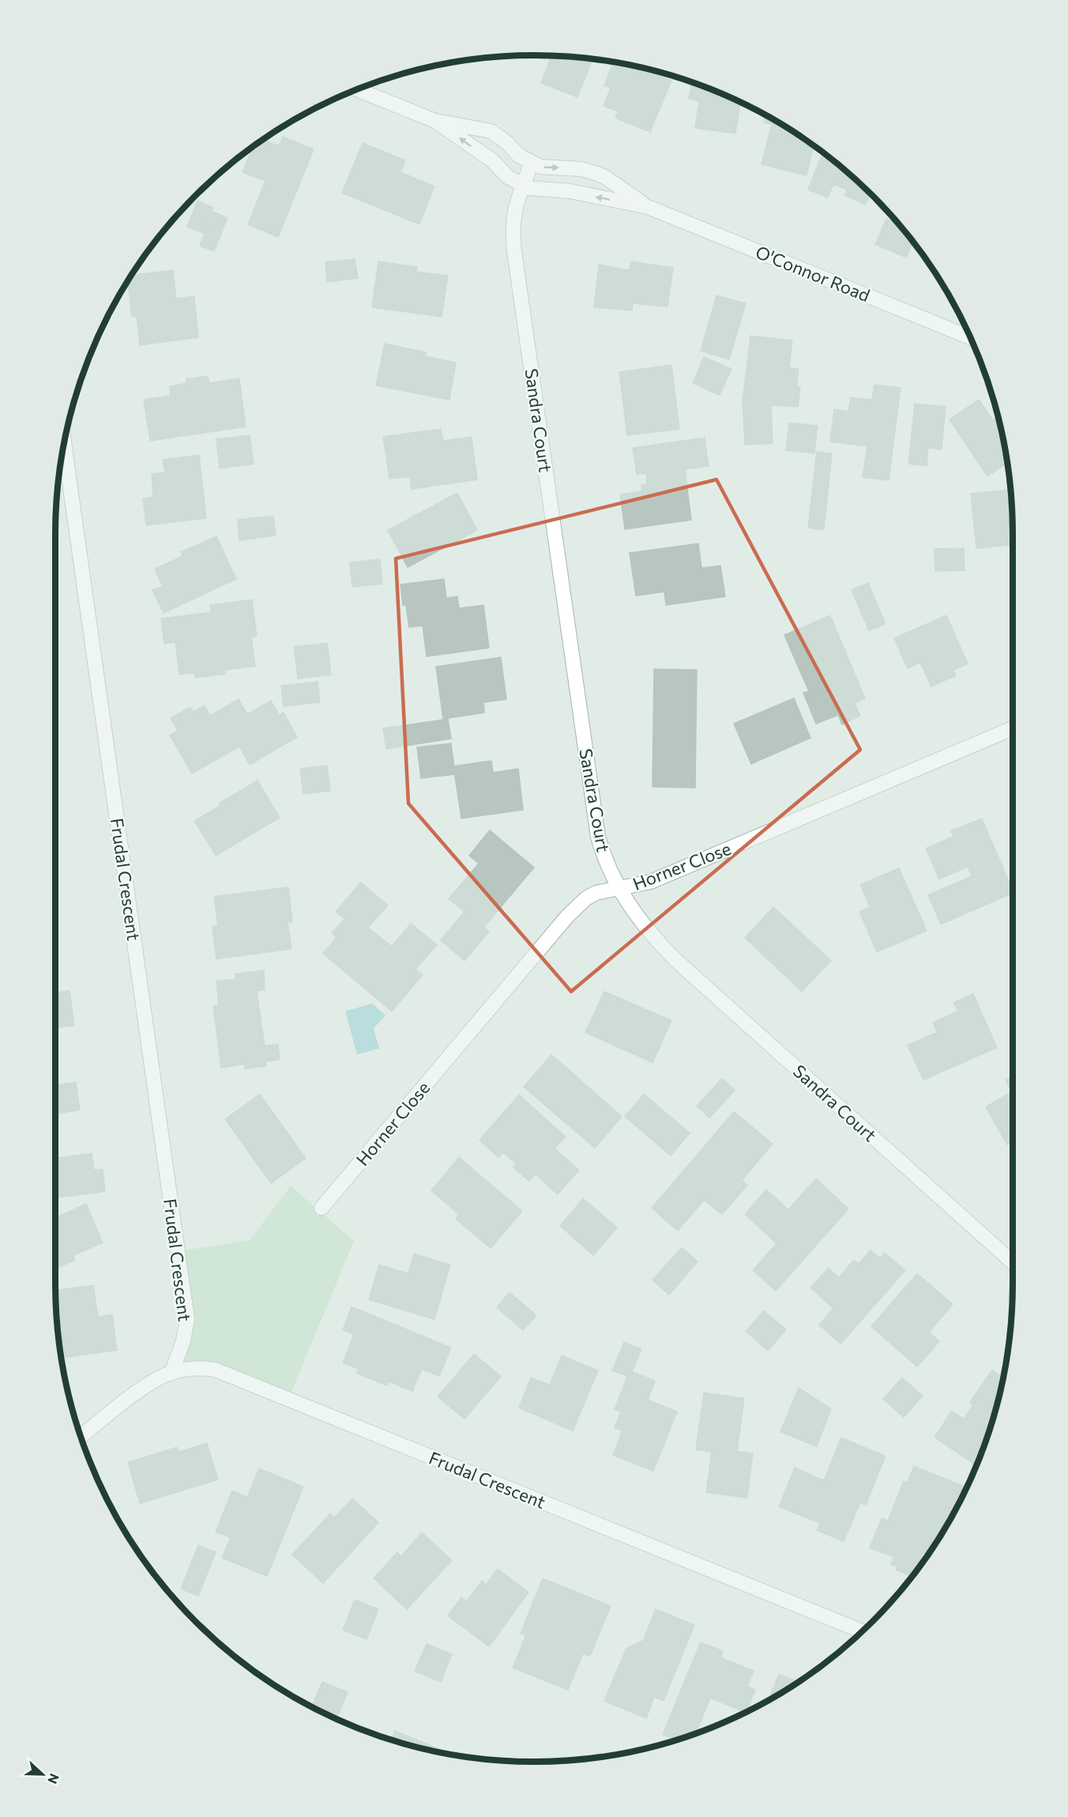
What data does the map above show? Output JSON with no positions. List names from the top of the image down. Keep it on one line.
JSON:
{"streets":{"street":["O'Connor Road","Sandra Court","Horner Close","Frudal Crescent"]},"crossings":[["O'Connor Road","Sandra Court"],["Sandra Court","Horner Close"]],"north":"right"}
